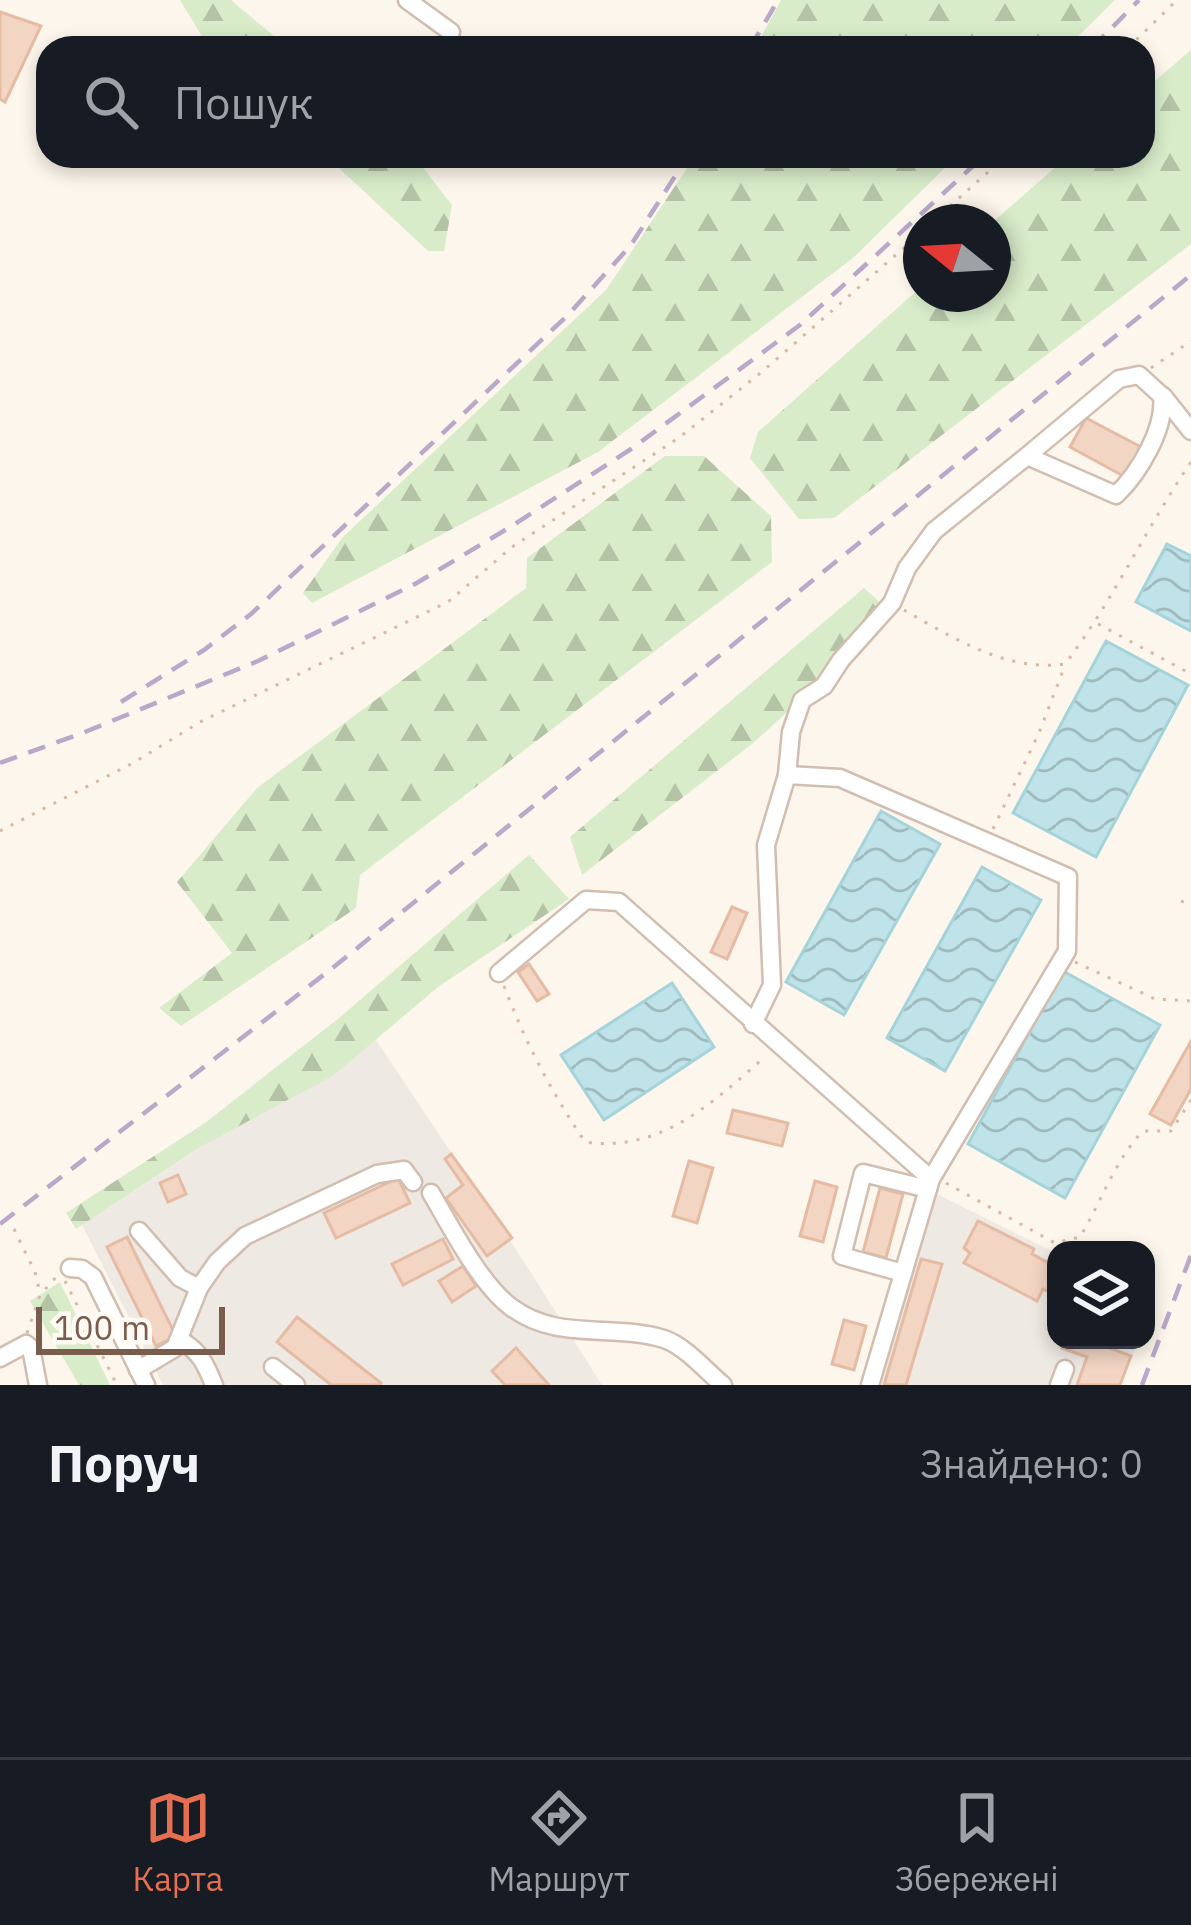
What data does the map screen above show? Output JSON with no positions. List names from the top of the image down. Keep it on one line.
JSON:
{"scale_bar":"100 m","north":"left","page":{"search":"Пошук","scale":"100 m","heading":["Поруч","Знайдено: 0"],"nav":["Карта","Маршрут","Збережені"]}}
